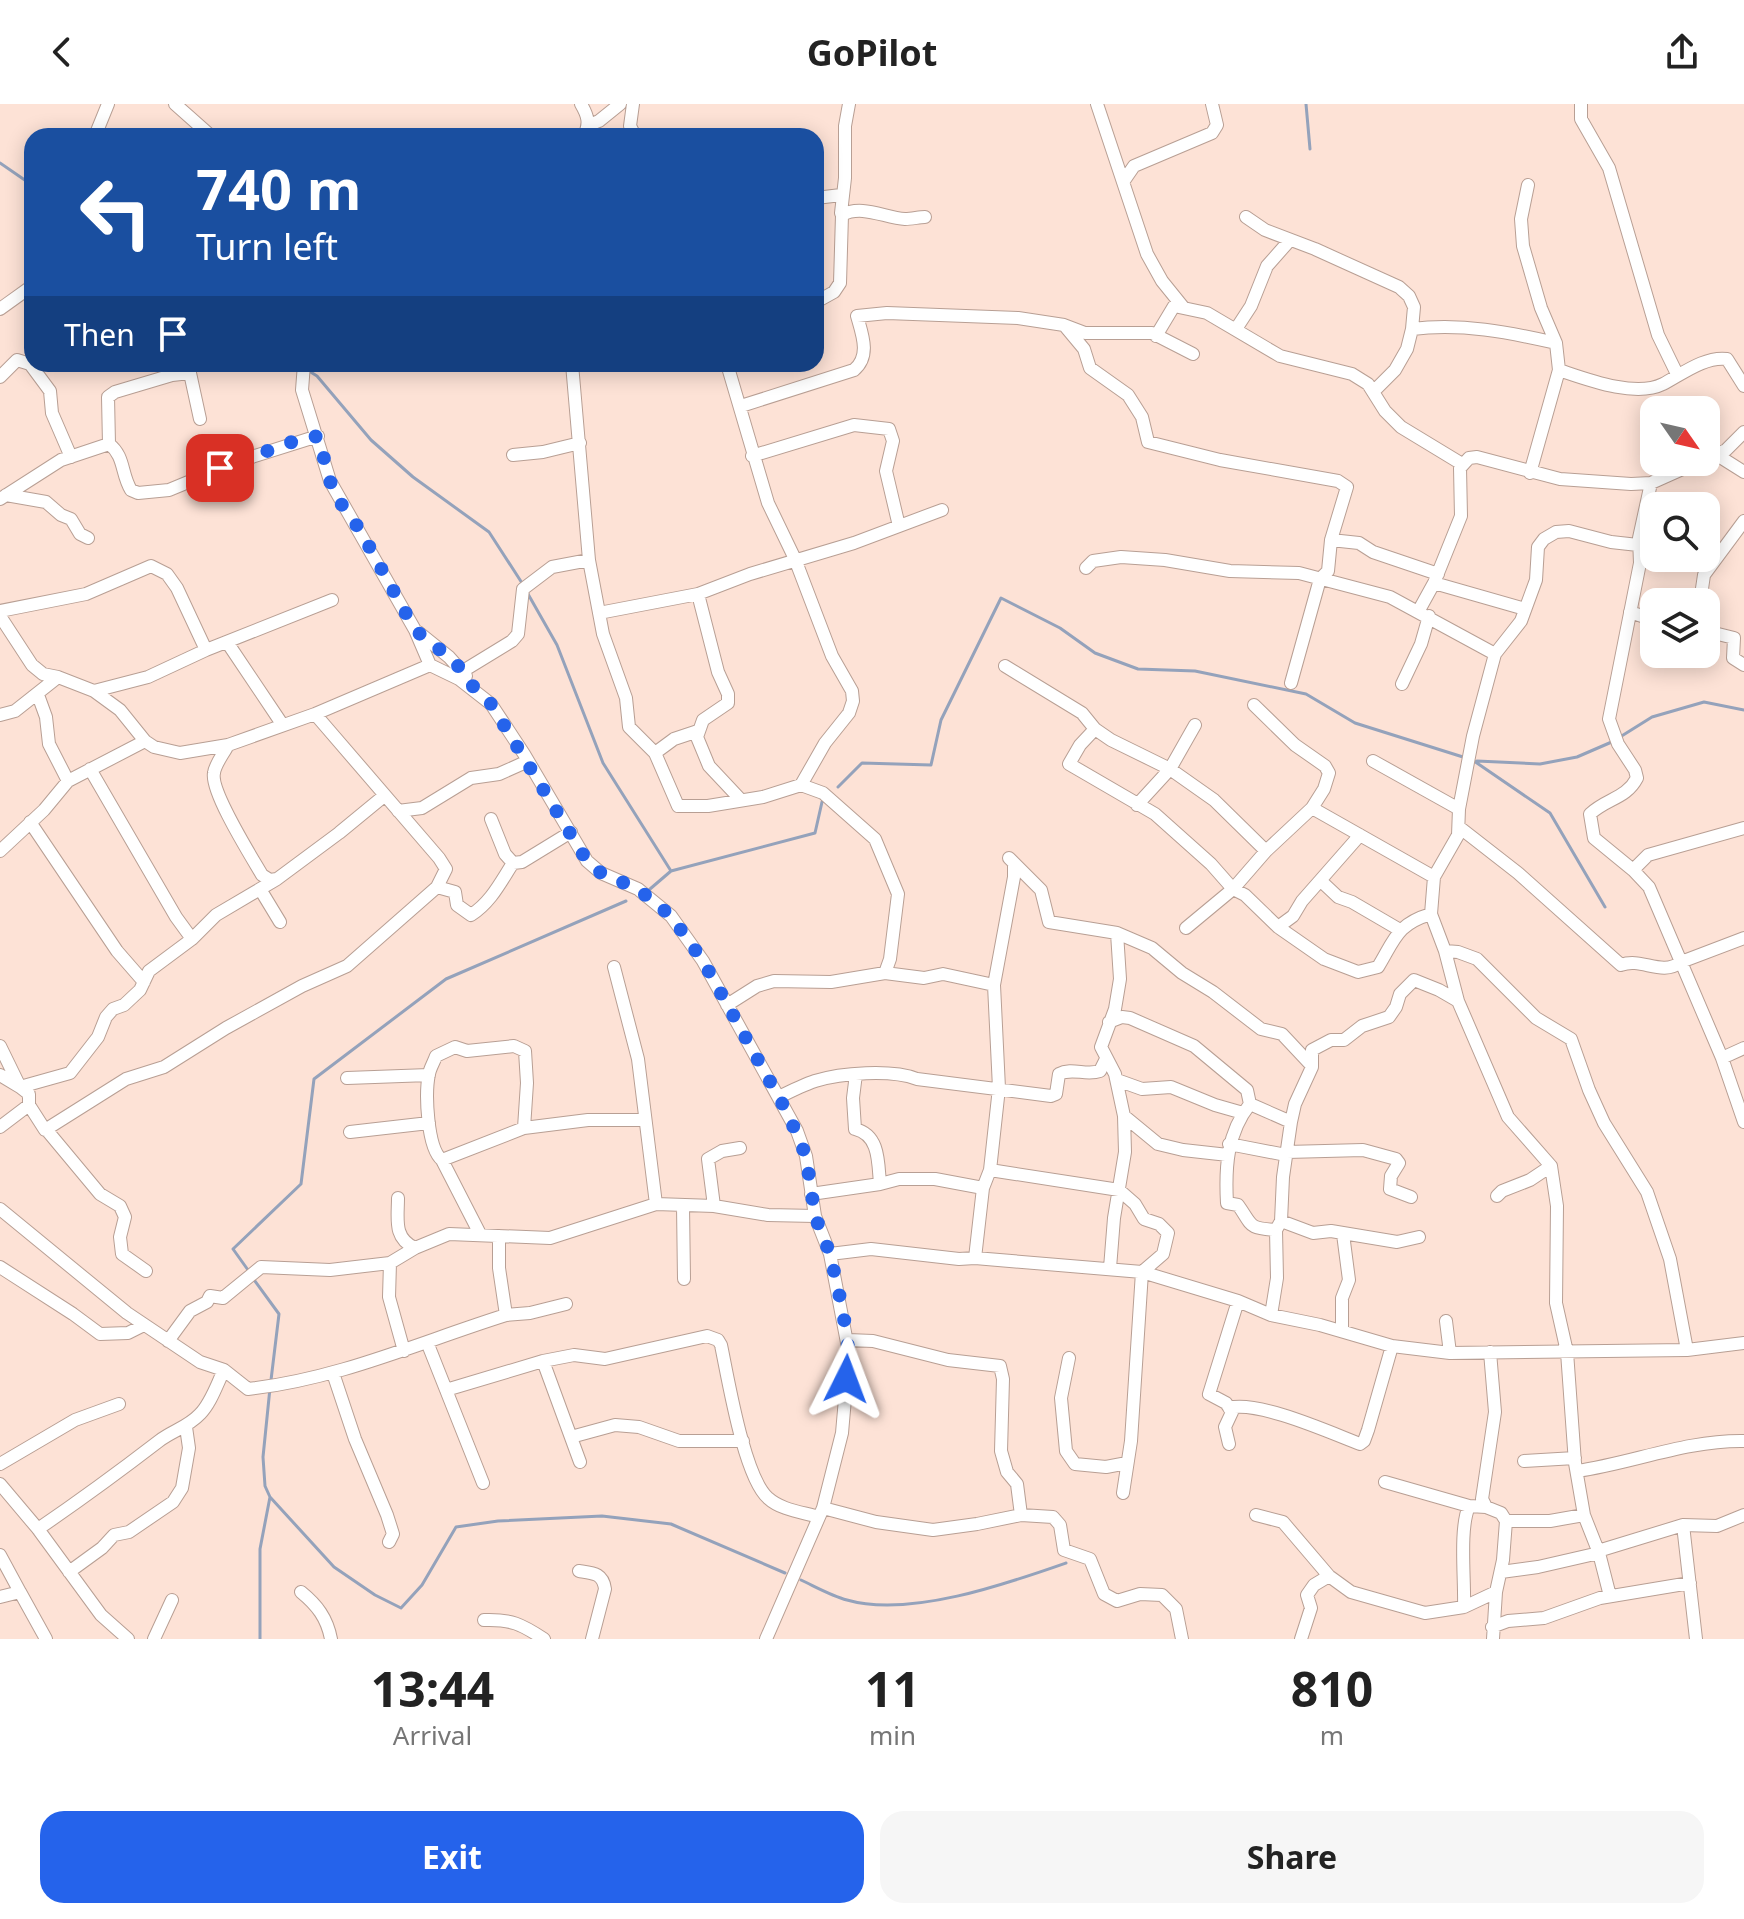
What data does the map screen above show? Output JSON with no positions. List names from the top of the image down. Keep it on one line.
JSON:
{"north":"bottom right","page":{"header":"GoPilot","turn":["740 m","Turn left"],"then":"Then","eta":["13:44","Arrival","11","min","810","m"],"buttons":["Exit","Share"]}}
